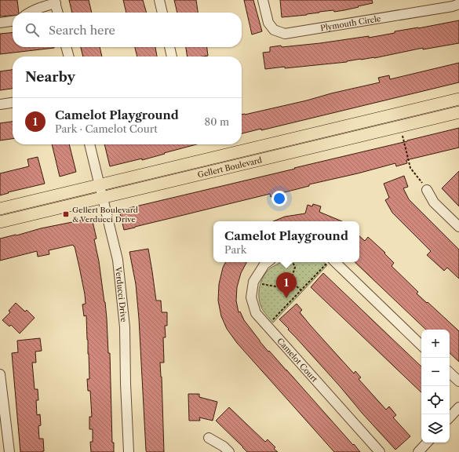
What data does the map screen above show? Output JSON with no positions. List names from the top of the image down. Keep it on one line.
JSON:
{"streets":{"main road":["Gellert Boulevard"],"street":["Plymouth Circle","Verducci Drive","Camelot Court"]},"crossings":[["Gellert Boulevard","Verducci Drive"]],"places":{"transit":["Gellert Boulevard & Verducci Drive"]},"page":{"search":"Search here","heading":"Nearby","list":[{"mark":"1","name":"Camelot Playground","note":"Park · Camelot Court","value":"80 m"}],"popup":["Camelot Playground","Park"],"pins":"1","map_buttons":["+","−"]}}
